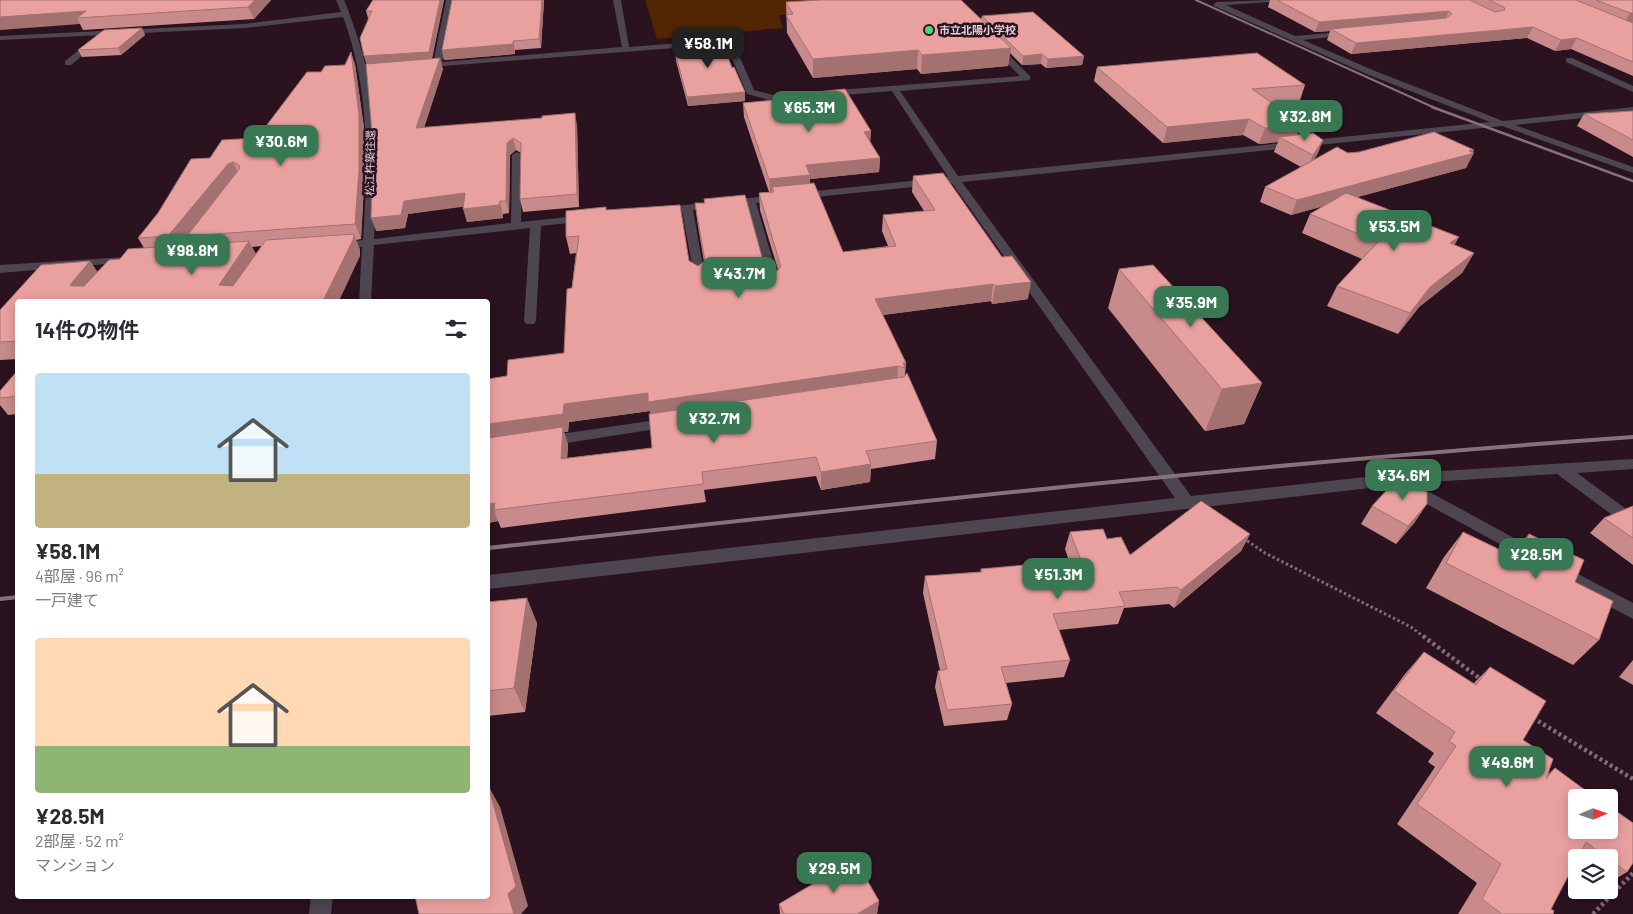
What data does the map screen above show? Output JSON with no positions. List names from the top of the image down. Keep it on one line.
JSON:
{"streets":{"street":["松江杵築往還"]},"places":["市立北陽小学校"],"north":"right","page":{"price":["¥58.1M","¥65.3M","¥32.8M","¥30.6M","¥53.5M","¥98.8M","¥43.7M","¥35.9M","¥32.7M","¥34.6M","¥28.5M","¥51.3M","¥49.6M","¥29.5M"],"heading":"14件の物件","list":[{"name":"¥58.1M","note":"4部屋 · 96 m² · 一戸建て"},{"name":"¥28.5M","note":"2部屋 · 52 m² · マンション"}]}}
